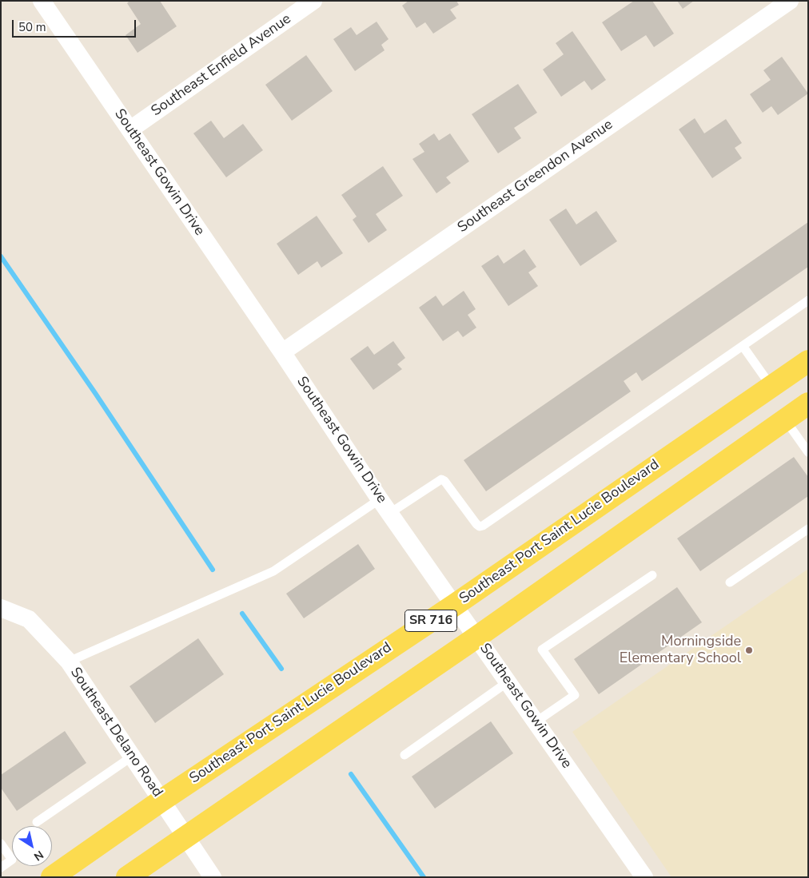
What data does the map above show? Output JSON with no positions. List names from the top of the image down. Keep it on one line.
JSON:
{"streets":{"main road":["Southeast Port Saint Lucie Boulevard","SR 716"],"street":["Southeast Enfield Avenue","Southeast Gowin Drive","Southeast Greendon Avenue","Southeast Delano Road"]},"crossings":[["Southeast Enfield Avenue","Southeast Gowin Drive"],["Southeast Gowin Drive","Southeast Greendon Avenue"],["Southeast Gowin Drive","Southeast Port Saint Lucie Boulevard"],["Southeast Gowin Drive","SR 716"],["Southeast Port Saint Lucie Boulevard","Southeast Delano Road"],["SR 716","Southeast Delano Road"]],"places":["Morningside Elementary School"],"scale_bar":"50 m","north":"bottom right"}
